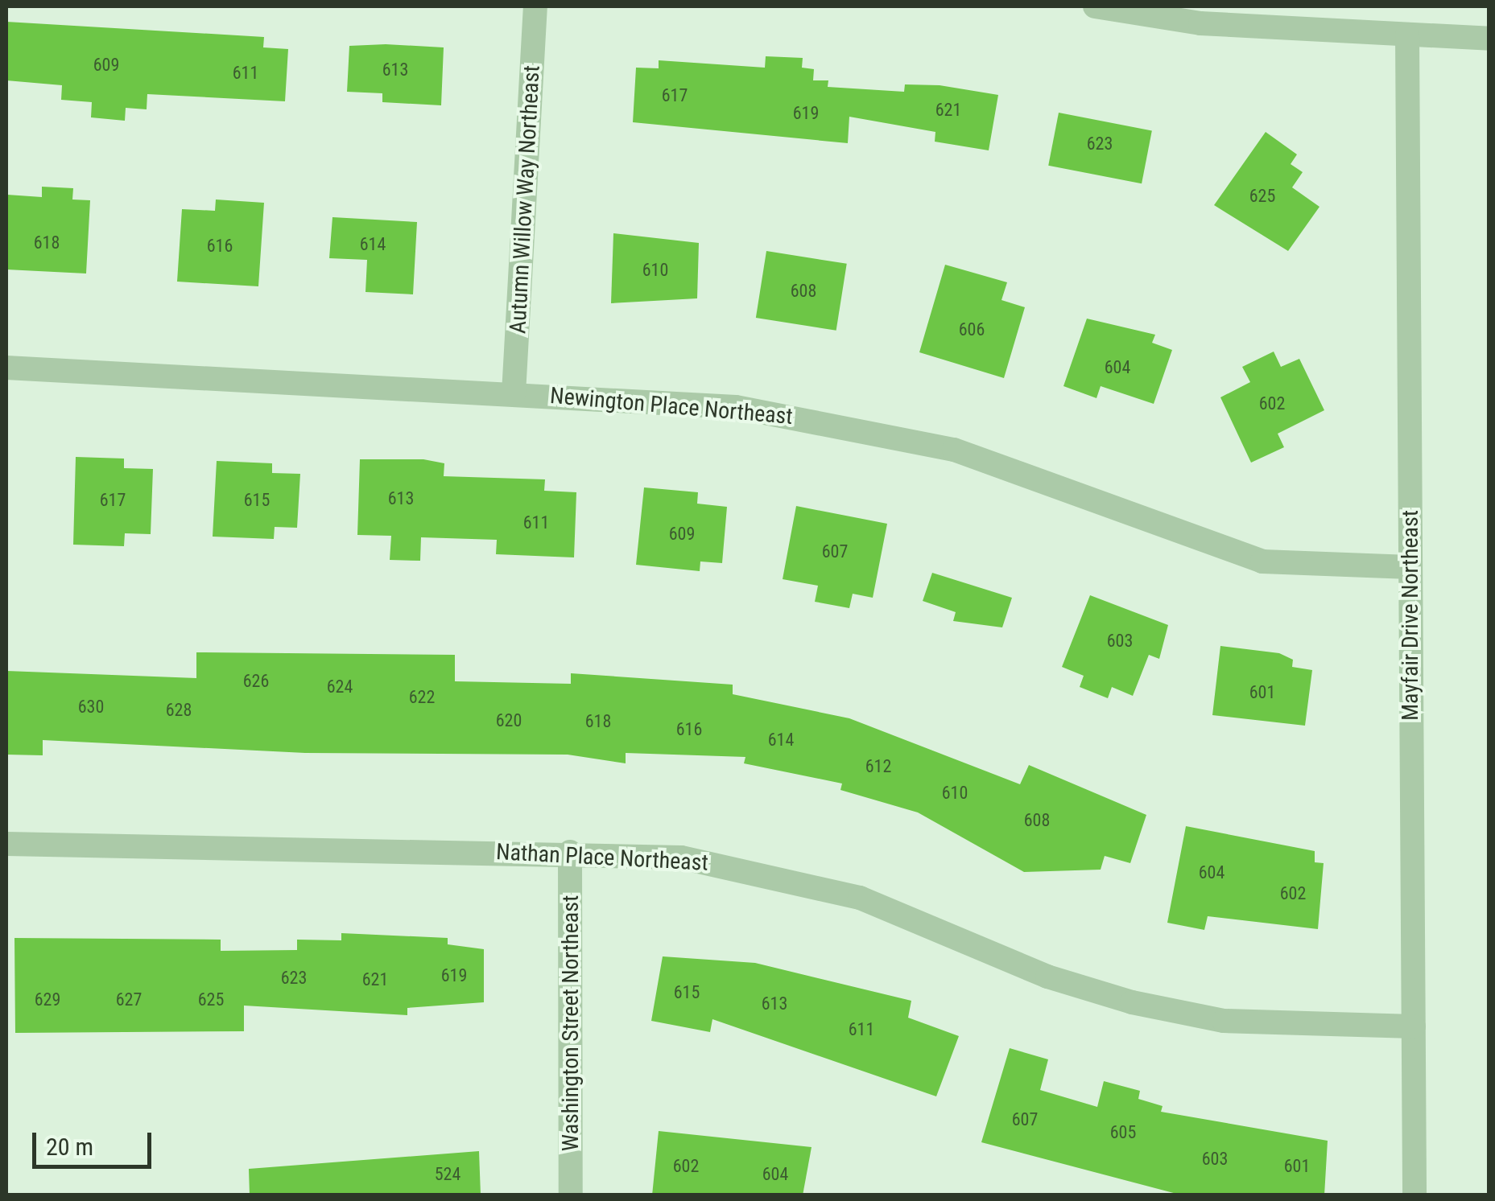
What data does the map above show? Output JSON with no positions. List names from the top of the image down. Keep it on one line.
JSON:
{"streets":{"street":["Autumn Willow Way Northeast","Newington Place Northeast","Mayfair Drive Northeast","Nathan Place Northeast","Washington Street Northeast"]},"crossings":[["Autumn Willow Way Northeast","Newington Place Northeast"],["Newington Place Northeast","Mayfair Drive Northeast"],["Mayfair Drive Northeast","Nathan Place Northeast"],["Nathan Place Northeast","Washington Street Northeast"]],"house_numbers":["609","613","611","617","621","619","623","625","618","614","616","610","608","606","604","602","613","617","615","611","609","607","603","626","624","601","622","630","628","620","618","616","614","612","610","608","604","602","619","623","621","615","629","627","625","613","611","607","605","603","602","601","524","604"],"scale_bar":"20 m"}
